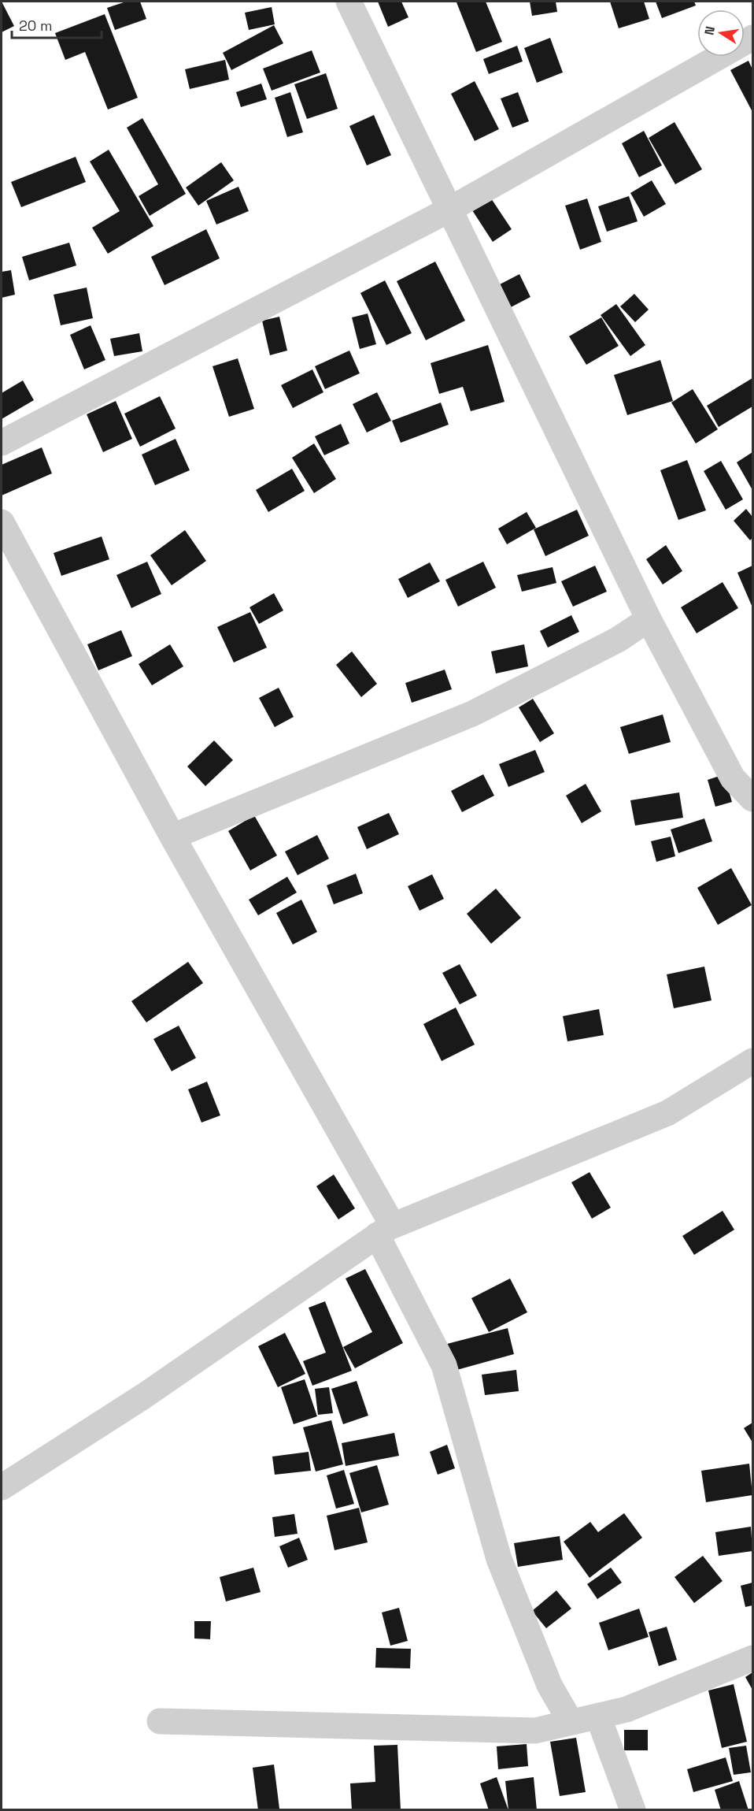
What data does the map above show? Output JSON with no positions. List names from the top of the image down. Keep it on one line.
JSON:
{"scale_bar":"20 m","north":"left"}
